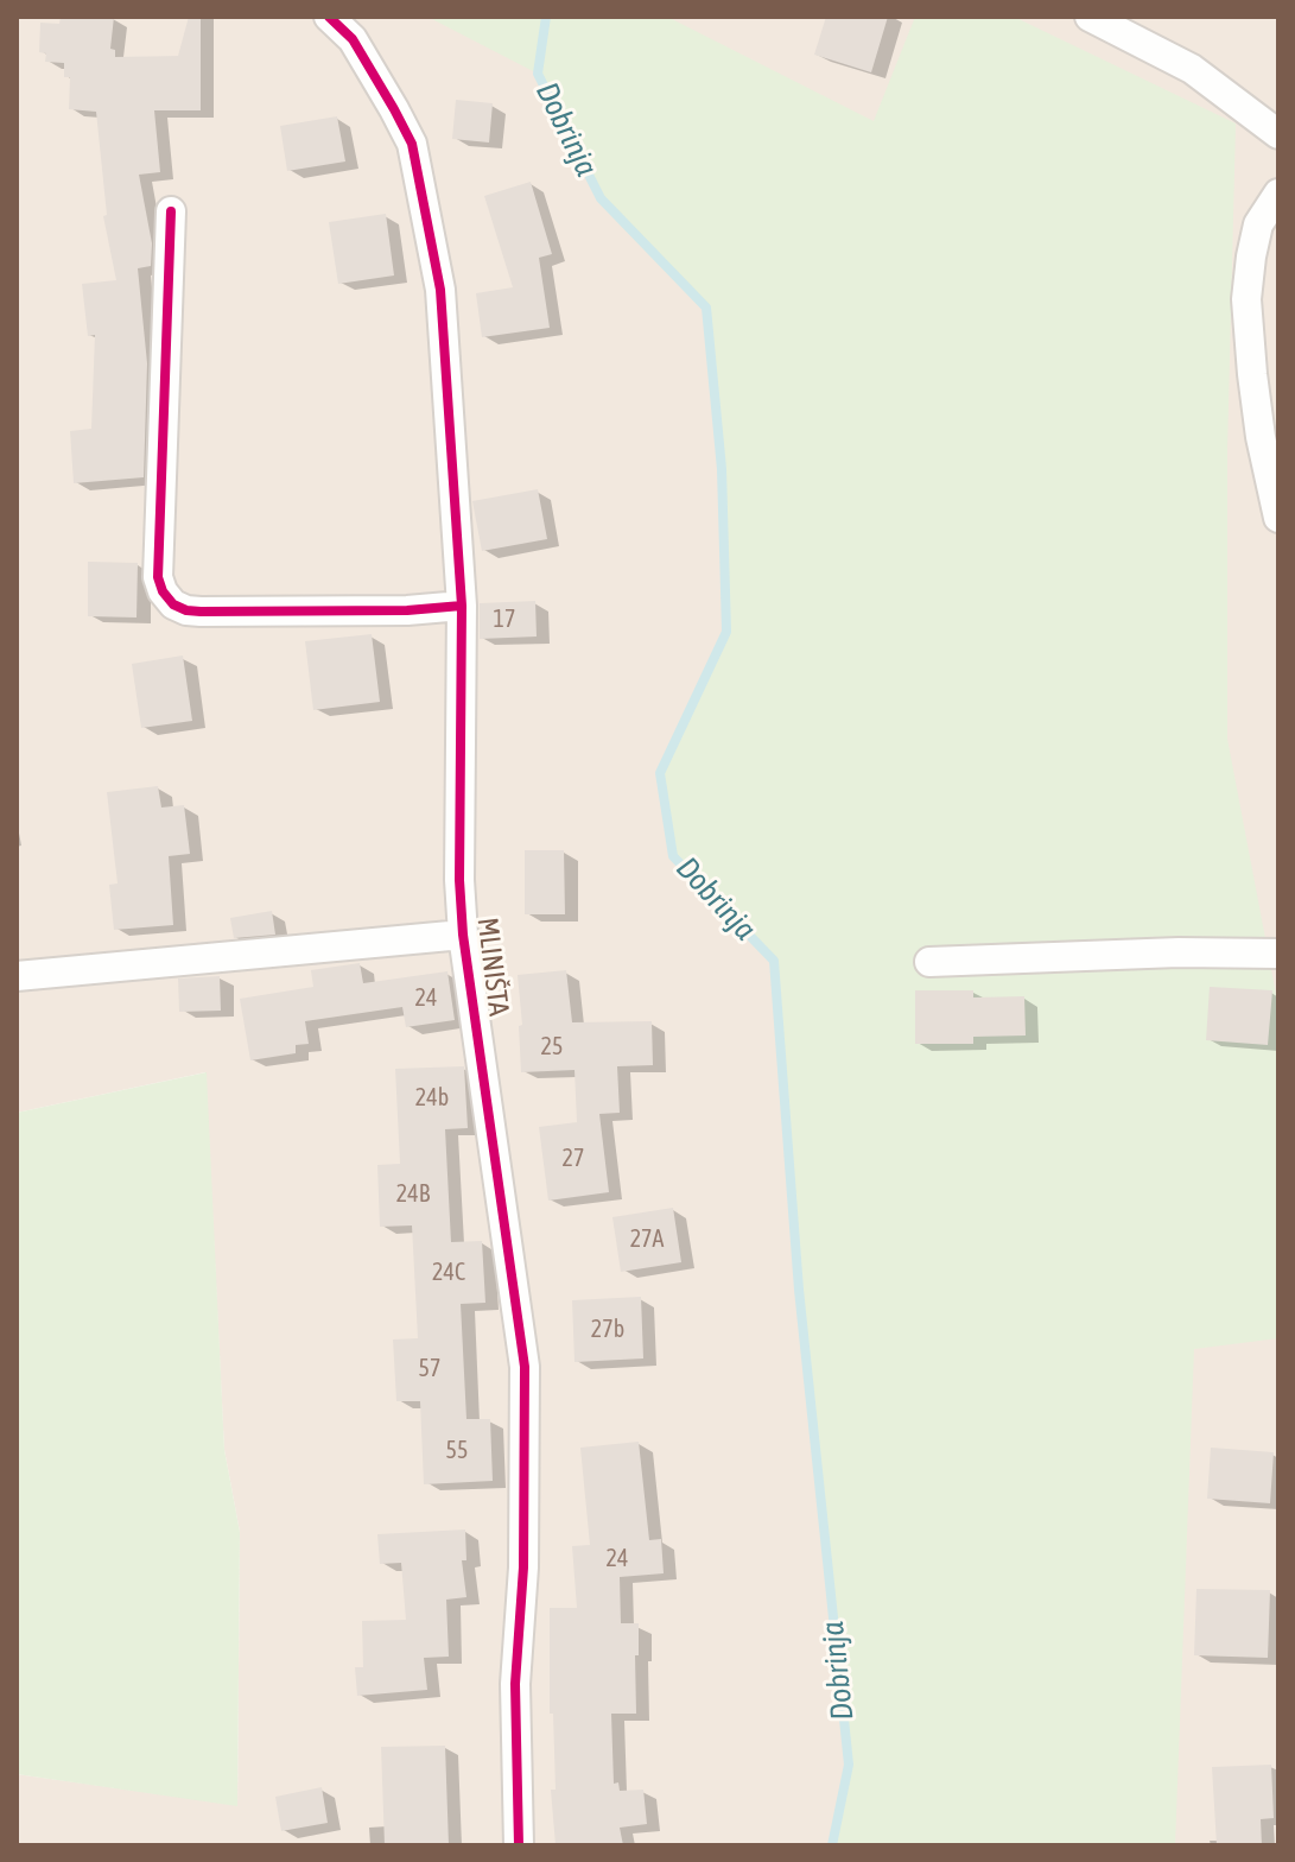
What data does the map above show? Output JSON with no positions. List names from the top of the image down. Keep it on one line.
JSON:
{"streets":{"street":["MLINIŠTA"]},"water":["Dobrinja"],"house_numbers":["17","24","25","24b","27","24B","27A","24C","27b","57","55","24"]}
